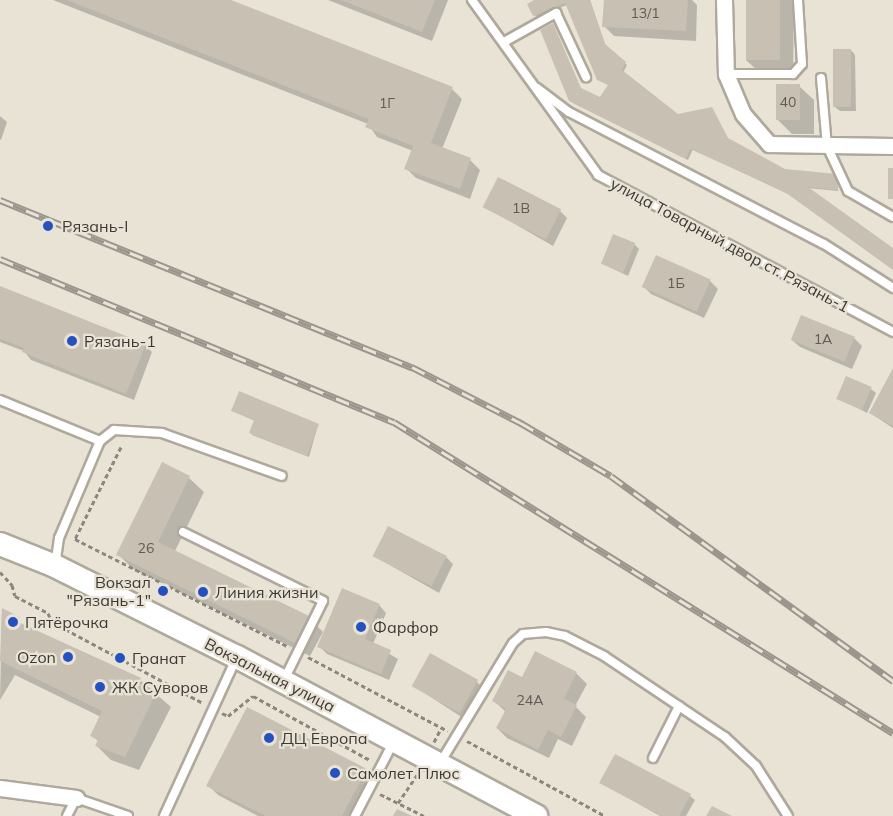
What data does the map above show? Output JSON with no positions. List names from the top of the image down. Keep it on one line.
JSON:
{"streets":{"main road":["Вокзальная улица"],"lane":["улица Товарный двор ст. Рязань-1"]},"places":["Рязань-I","Рязань-1","Вокзал \"Рязань-1\"","Линия жизни","Пятёрочка","Фарфор","Ozon","Гранат","ЖК Суворов","ДЦ Европа","Самолет Плюс"],"house_numbers":["13/1","40","1Г","1В","1Б","1А","26","24А"]}
